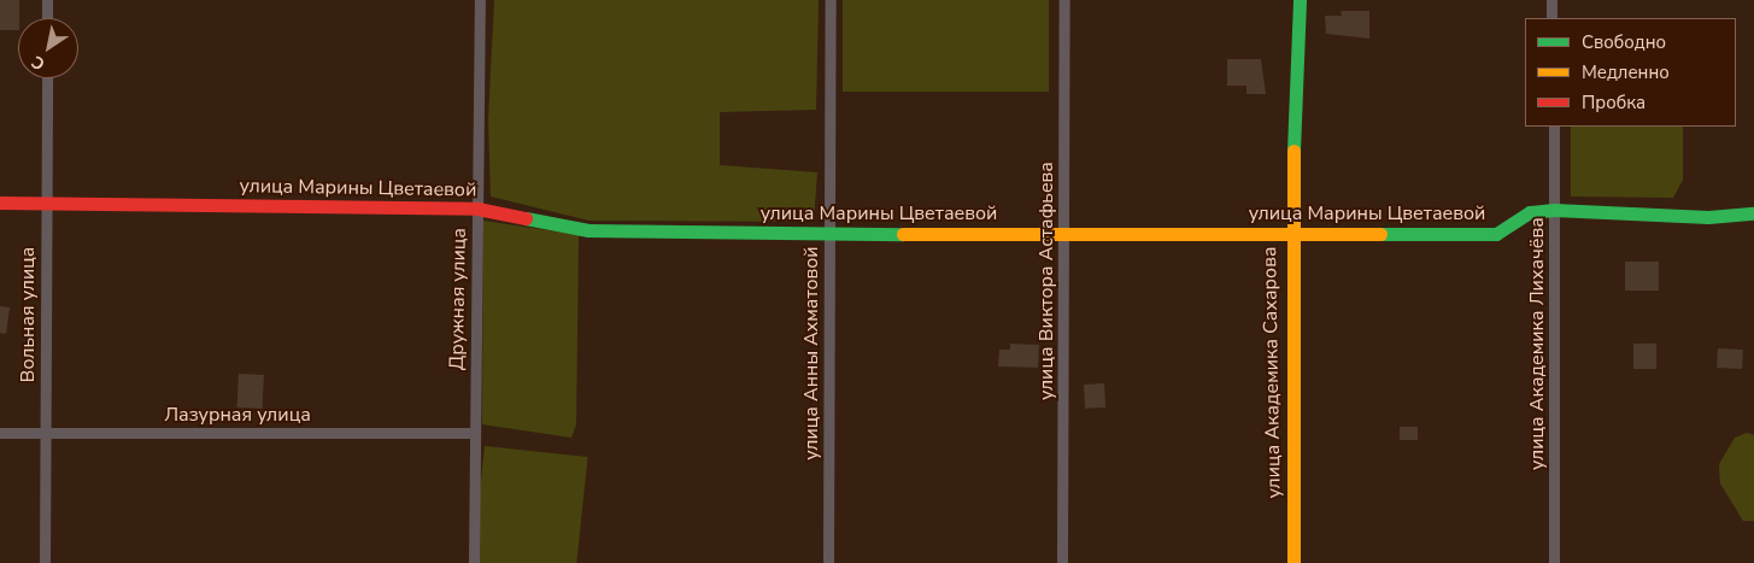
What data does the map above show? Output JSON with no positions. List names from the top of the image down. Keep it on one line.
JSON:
{"streets":{"street":["улица Марины Цветаевой","улица Виктора Астафьева","Дружная улица","Вольная улица","улица Академика Лихачёва","улица Анны Ахматовой","улица Академика Сахарова","Лазурная улица"]},"crossings":[["улица Марины Цветаевой","улица Виктора Астафьева"],["улица Марины Цветаевой","Дружная улица"],["улица Марины Цветаевой","Вольная улица"],["улица Марины Цветаевой","улица Академика Лихачёва"],["улица Марины Цветаевой","улица Анны Ахматовой"],["улица Марины Цветаевой","улица Академика Сахарова"],["Дружная улица","Лазурная улица"],["Вольная улица","Лазурная улица"]],"legend":["Свободно","Медленно","Пробка"],"north":"bottom left"}
